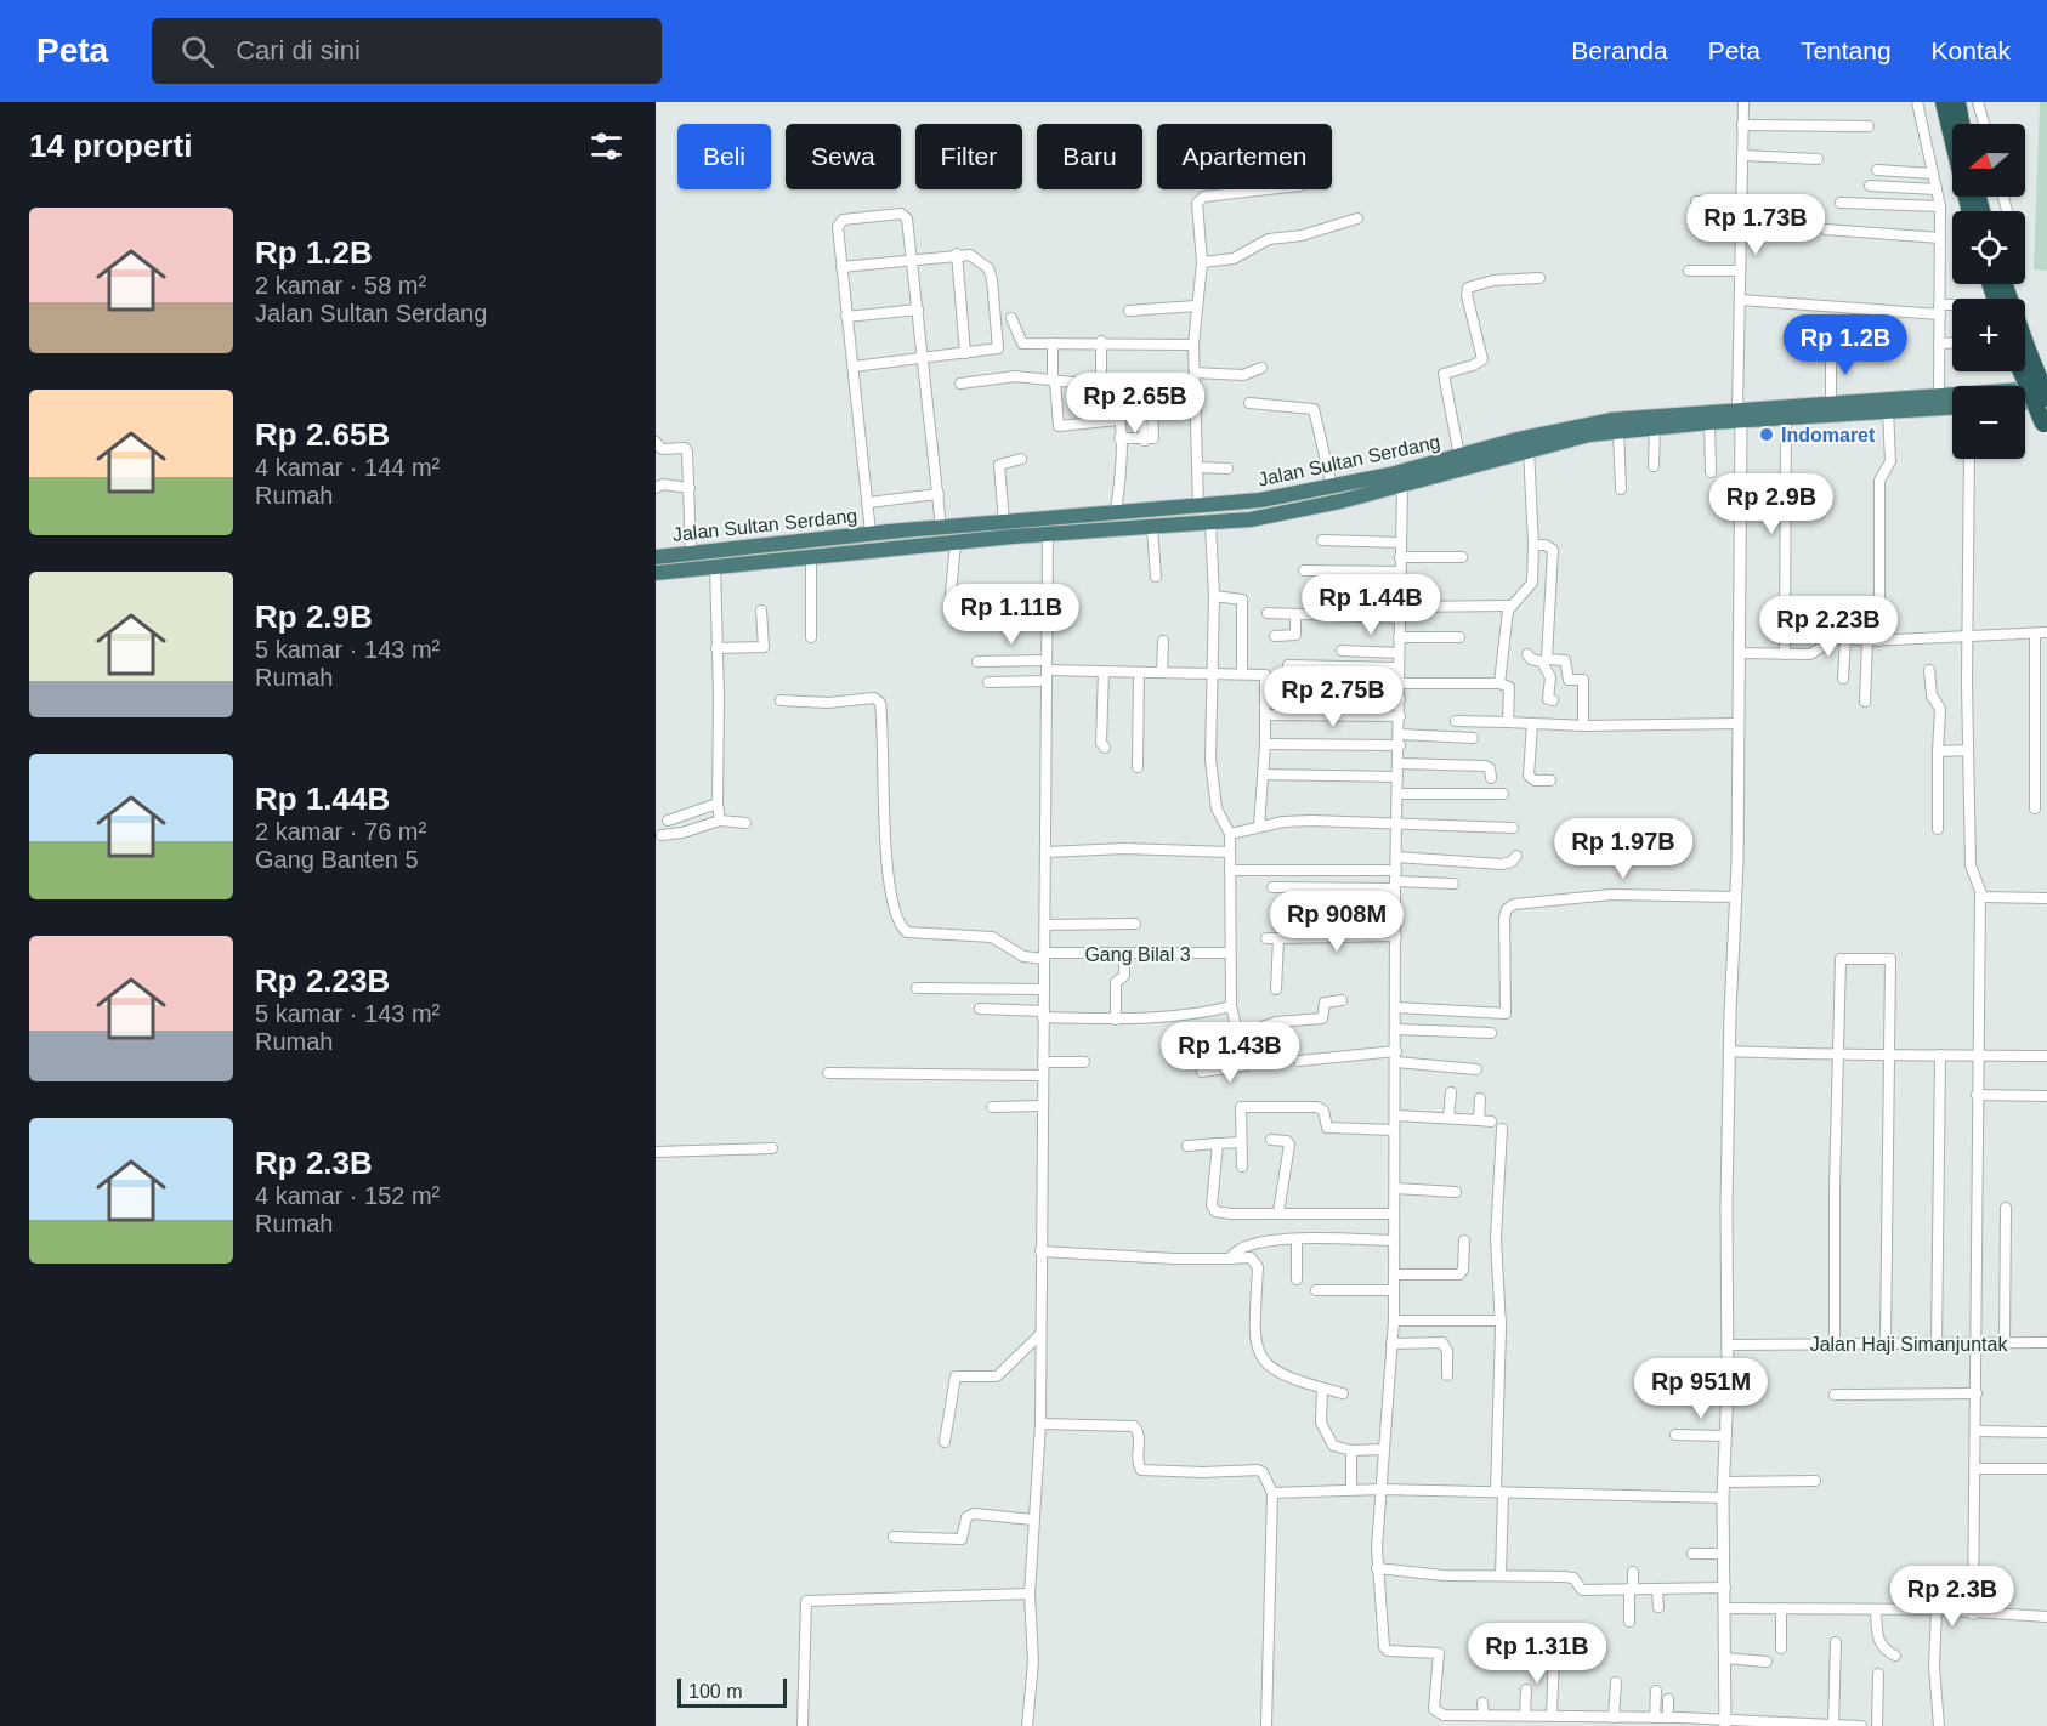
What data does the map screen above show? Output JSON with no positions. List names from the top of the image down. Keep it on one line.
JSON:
{"streets":{"highway":["Jalan Sultan Serdang"],"street":["Gang Bilal 3","Jalan Haji Simanjuntak"]},"places":["Indomaret"],"scale_bar":"100 m","north":"left","page":{"header":"Peta","search":"Cari di sini","nav":["Beranda","Peta","Tentang","Kontak"],"heading":"14 properti","map_buttons":["+","−"],"chip":["Beli","Sewa","Filter","Baru","Apartemen"],"list":[{"name":"Rp 1.2B","note":"2 kamar · 58 m² · Jalan Sultan Serdang"},{"name":"Rp 2.65B","note":"4 kamar · 144 m² · Rumah"},{"name":"Rp 2.9B","note":"5 kamar · 143 m² · Rumah"},{"name":"Rp 1.44B","note":"2 kamar · 76 m² · Gang Banten 5"},{"name":"Rp 2.23B","note":"5 kamar · 143 m² · Rumah"},{"name":"Rp 2.3B","note":"4 kamar · 152 m² · Rumah"}],"price":["Rp 1.73B","Rp 1.2B","Rp 2.65B","Rp 2.9B","Rp 1.44B","Rp 1.11B","Rp 2.23B","Rp 2.75B","Rp 1.97B","Rp 908M","Rp 1.43B","Rp 951M","Rp 2.3B","Rp 1.31B"],"scale":"100 m"}}
